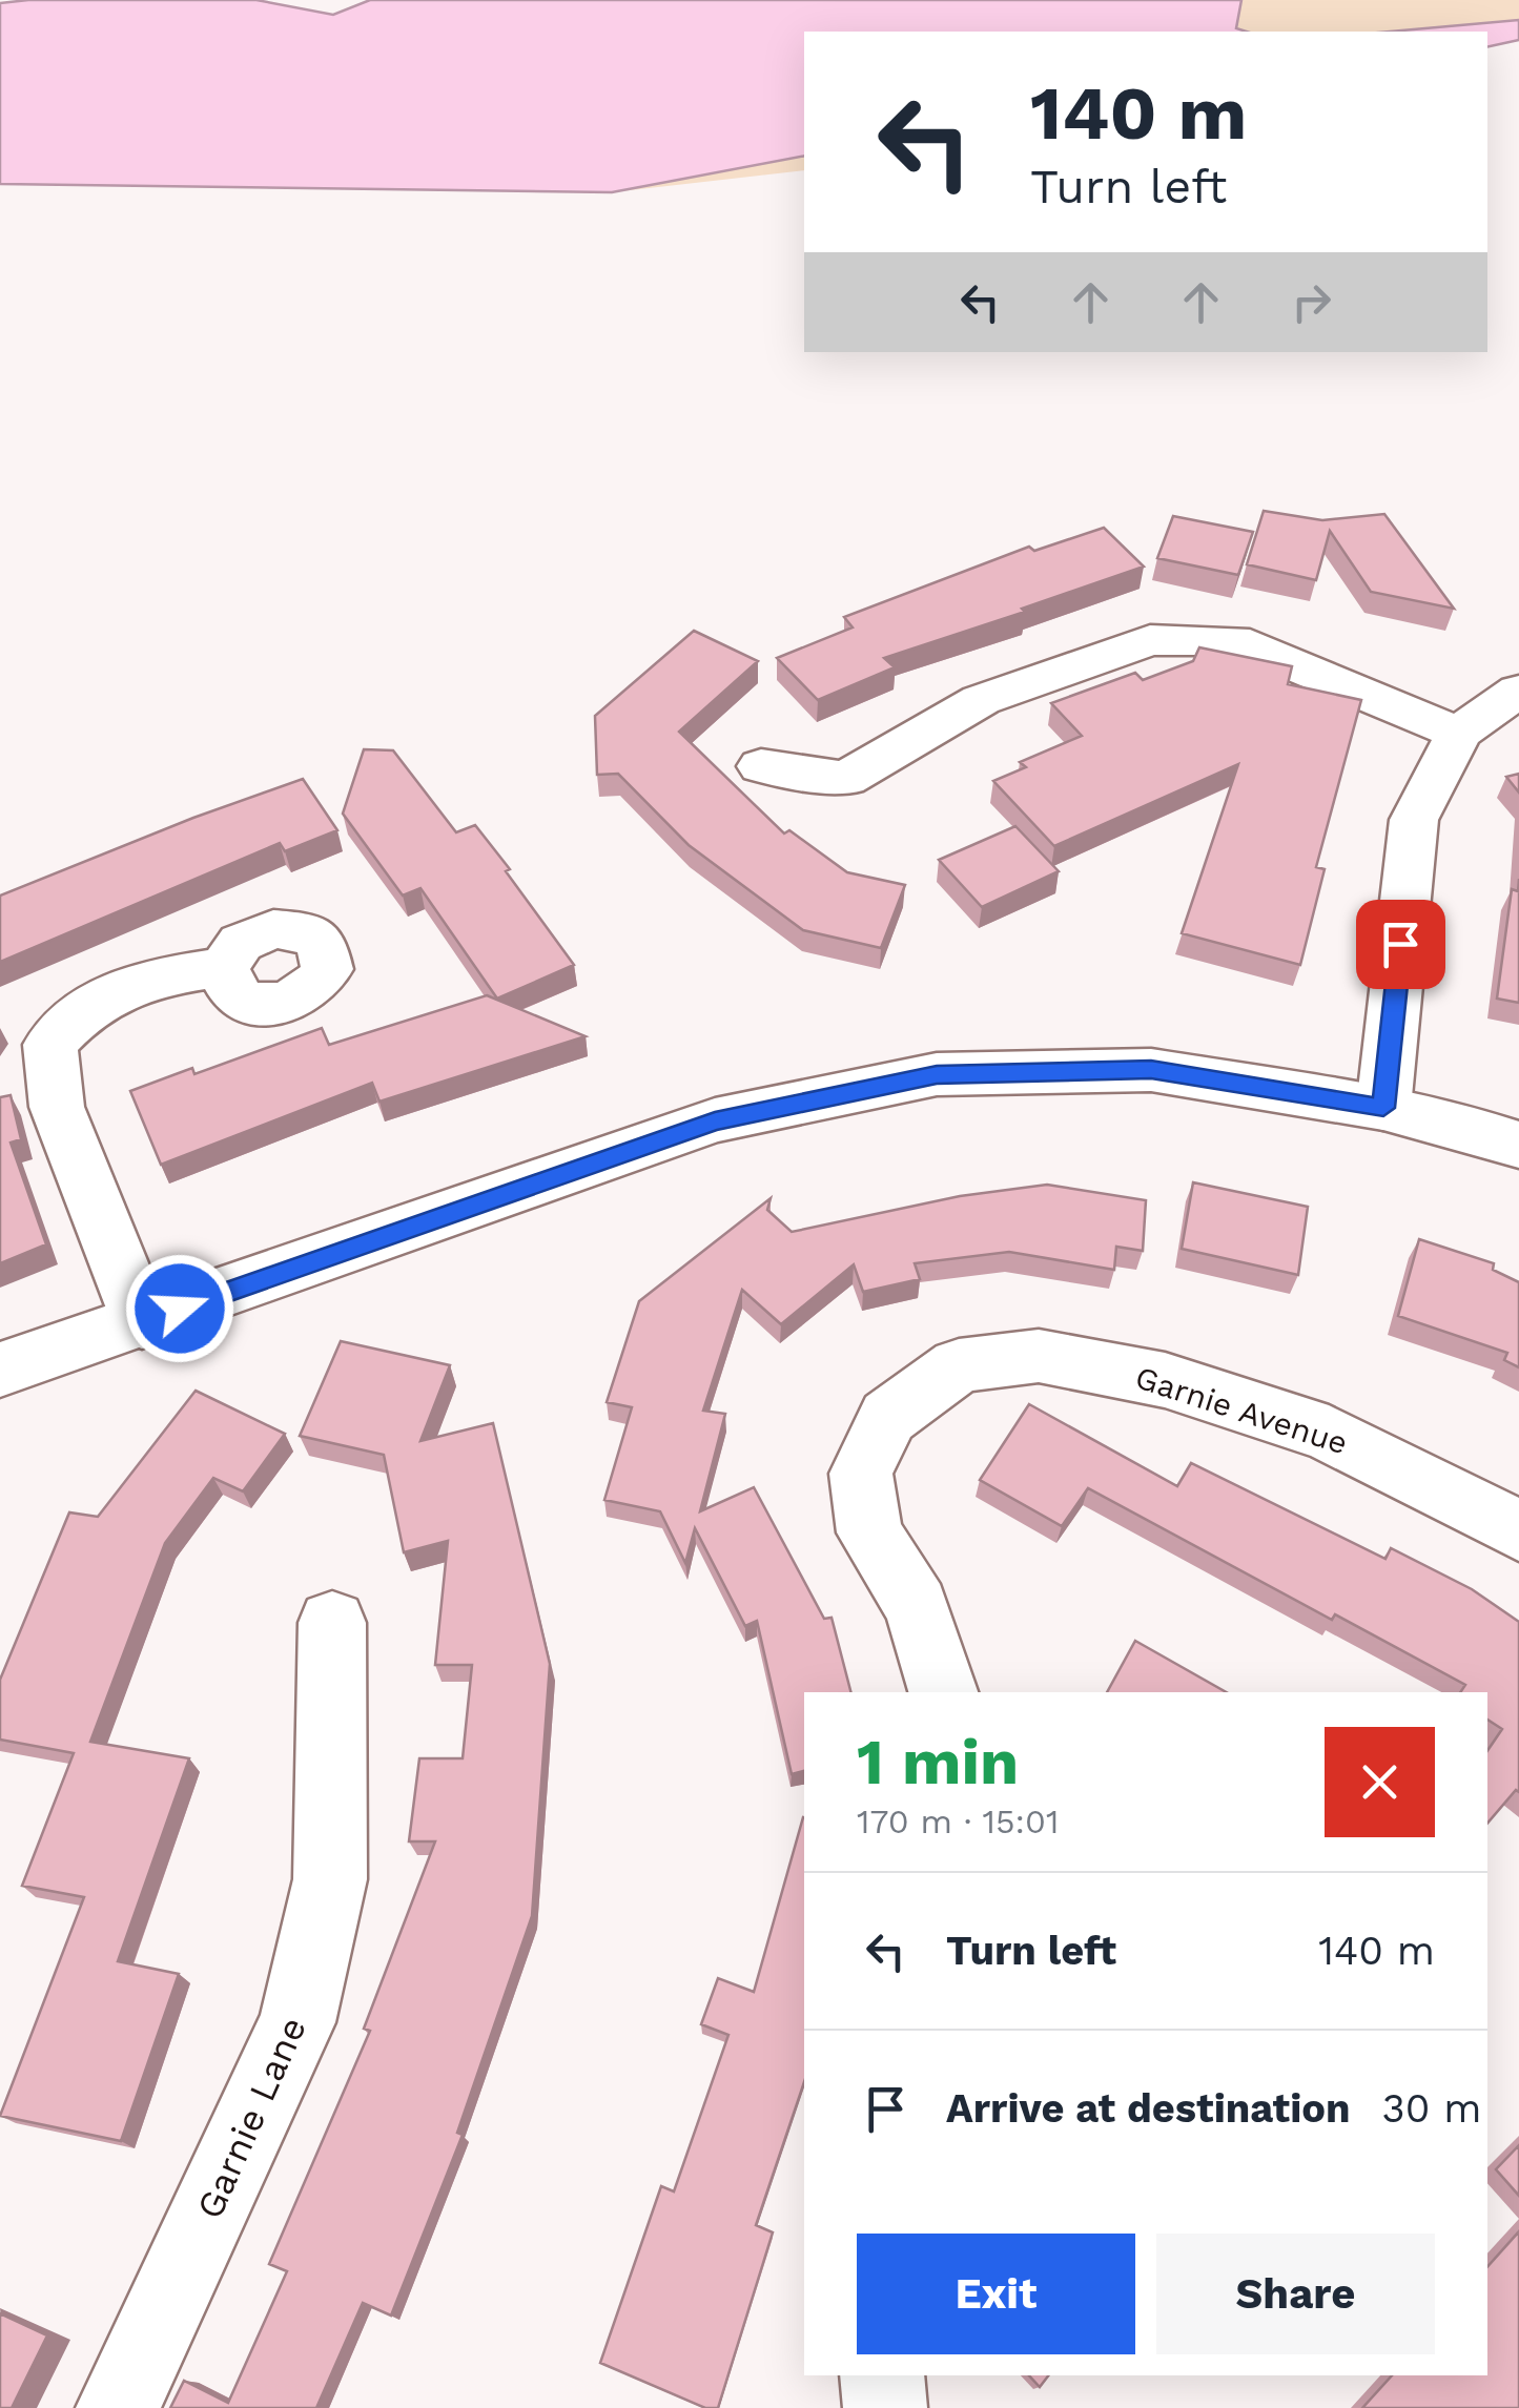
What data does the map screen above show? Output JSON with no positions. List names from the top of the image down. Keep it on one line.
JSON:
{"streets":{"street":["Garnie Avenue","Garnie Lane"]},"page":{"turn":["140 m","Turn left"],"heading":["1 min","170 m · 15:01"],"list":[{"name":"Turn left","value":"140 m"},{"name":"Arrive at destination","value":"30 m"}],"buttons":["Exit","Share"]}}
